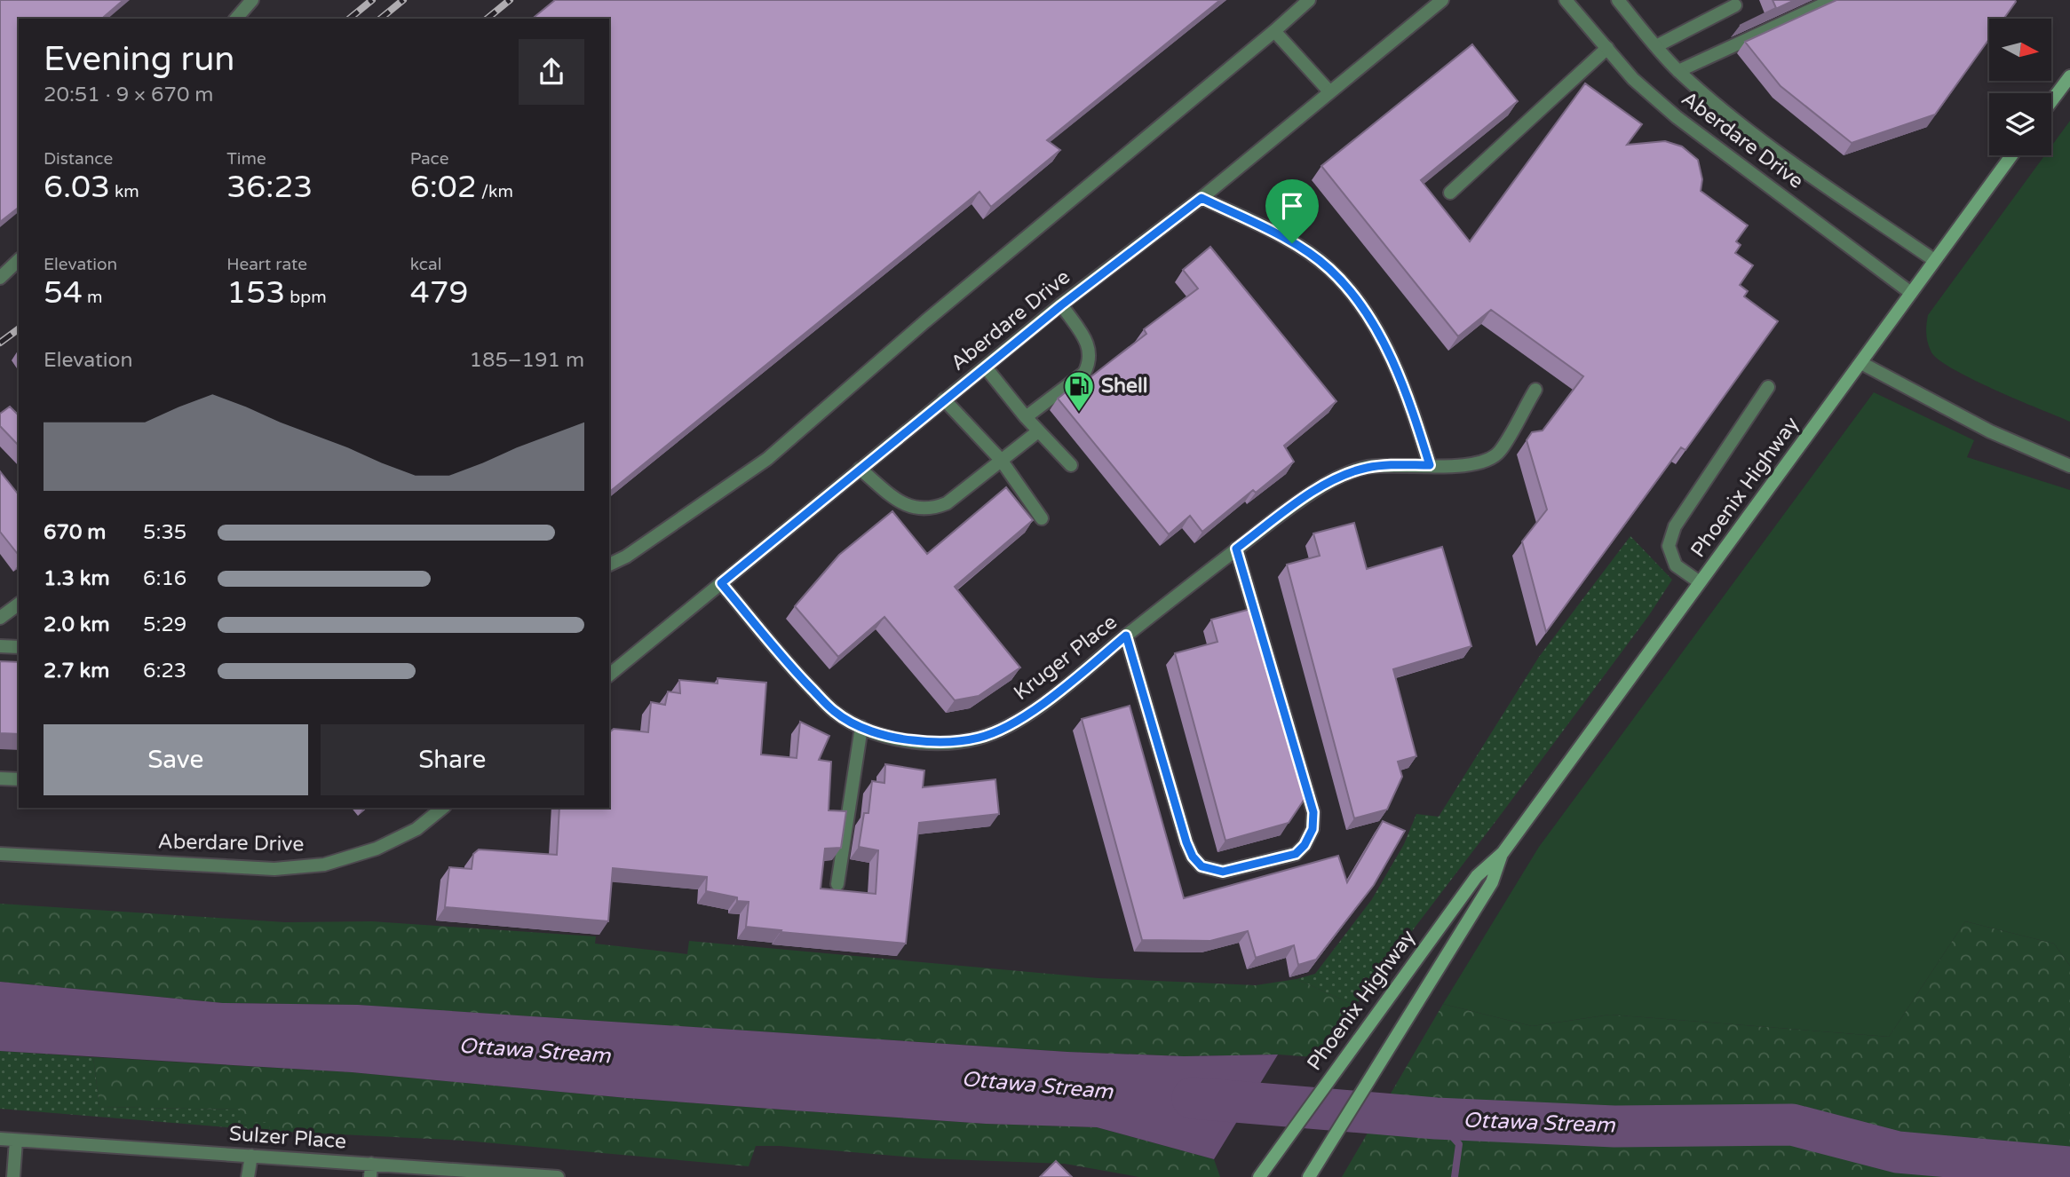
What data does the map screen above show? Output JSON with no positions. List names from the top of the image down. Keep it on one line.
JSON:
{"streets":{"main road":["Phoenix Highway"],"street":["Aberdare Drive","Kruger Place","Sulzer Place"]},"crossings":[["Aberdare Drive","Phoenix Highway"],["Aberdare Drive","Kruger Place"]],"water":["Ottawa Stream"],"places":{"fuel station":["Shell"]},"north":"right","page":{"heading":["Evening run","20:51 · 9 × 670 m"],"stats":[["Distance","6.03 km"],["Time","36:23"],["Pace","6:02 /km"],["Elevation","54 m"],["Heart rate","153 bpm"],["kcal","479"]],"chart":["Elevation","185–191 m"],"list":[{"name":"670 m","note":"5:35"},{"name":"1.3 km","note":"6:16"},{"name":"2.0 km","note":"5:29"},{"name":"2.7 km","note":"6:23"}],"buttons":["Save","Share"]}}
